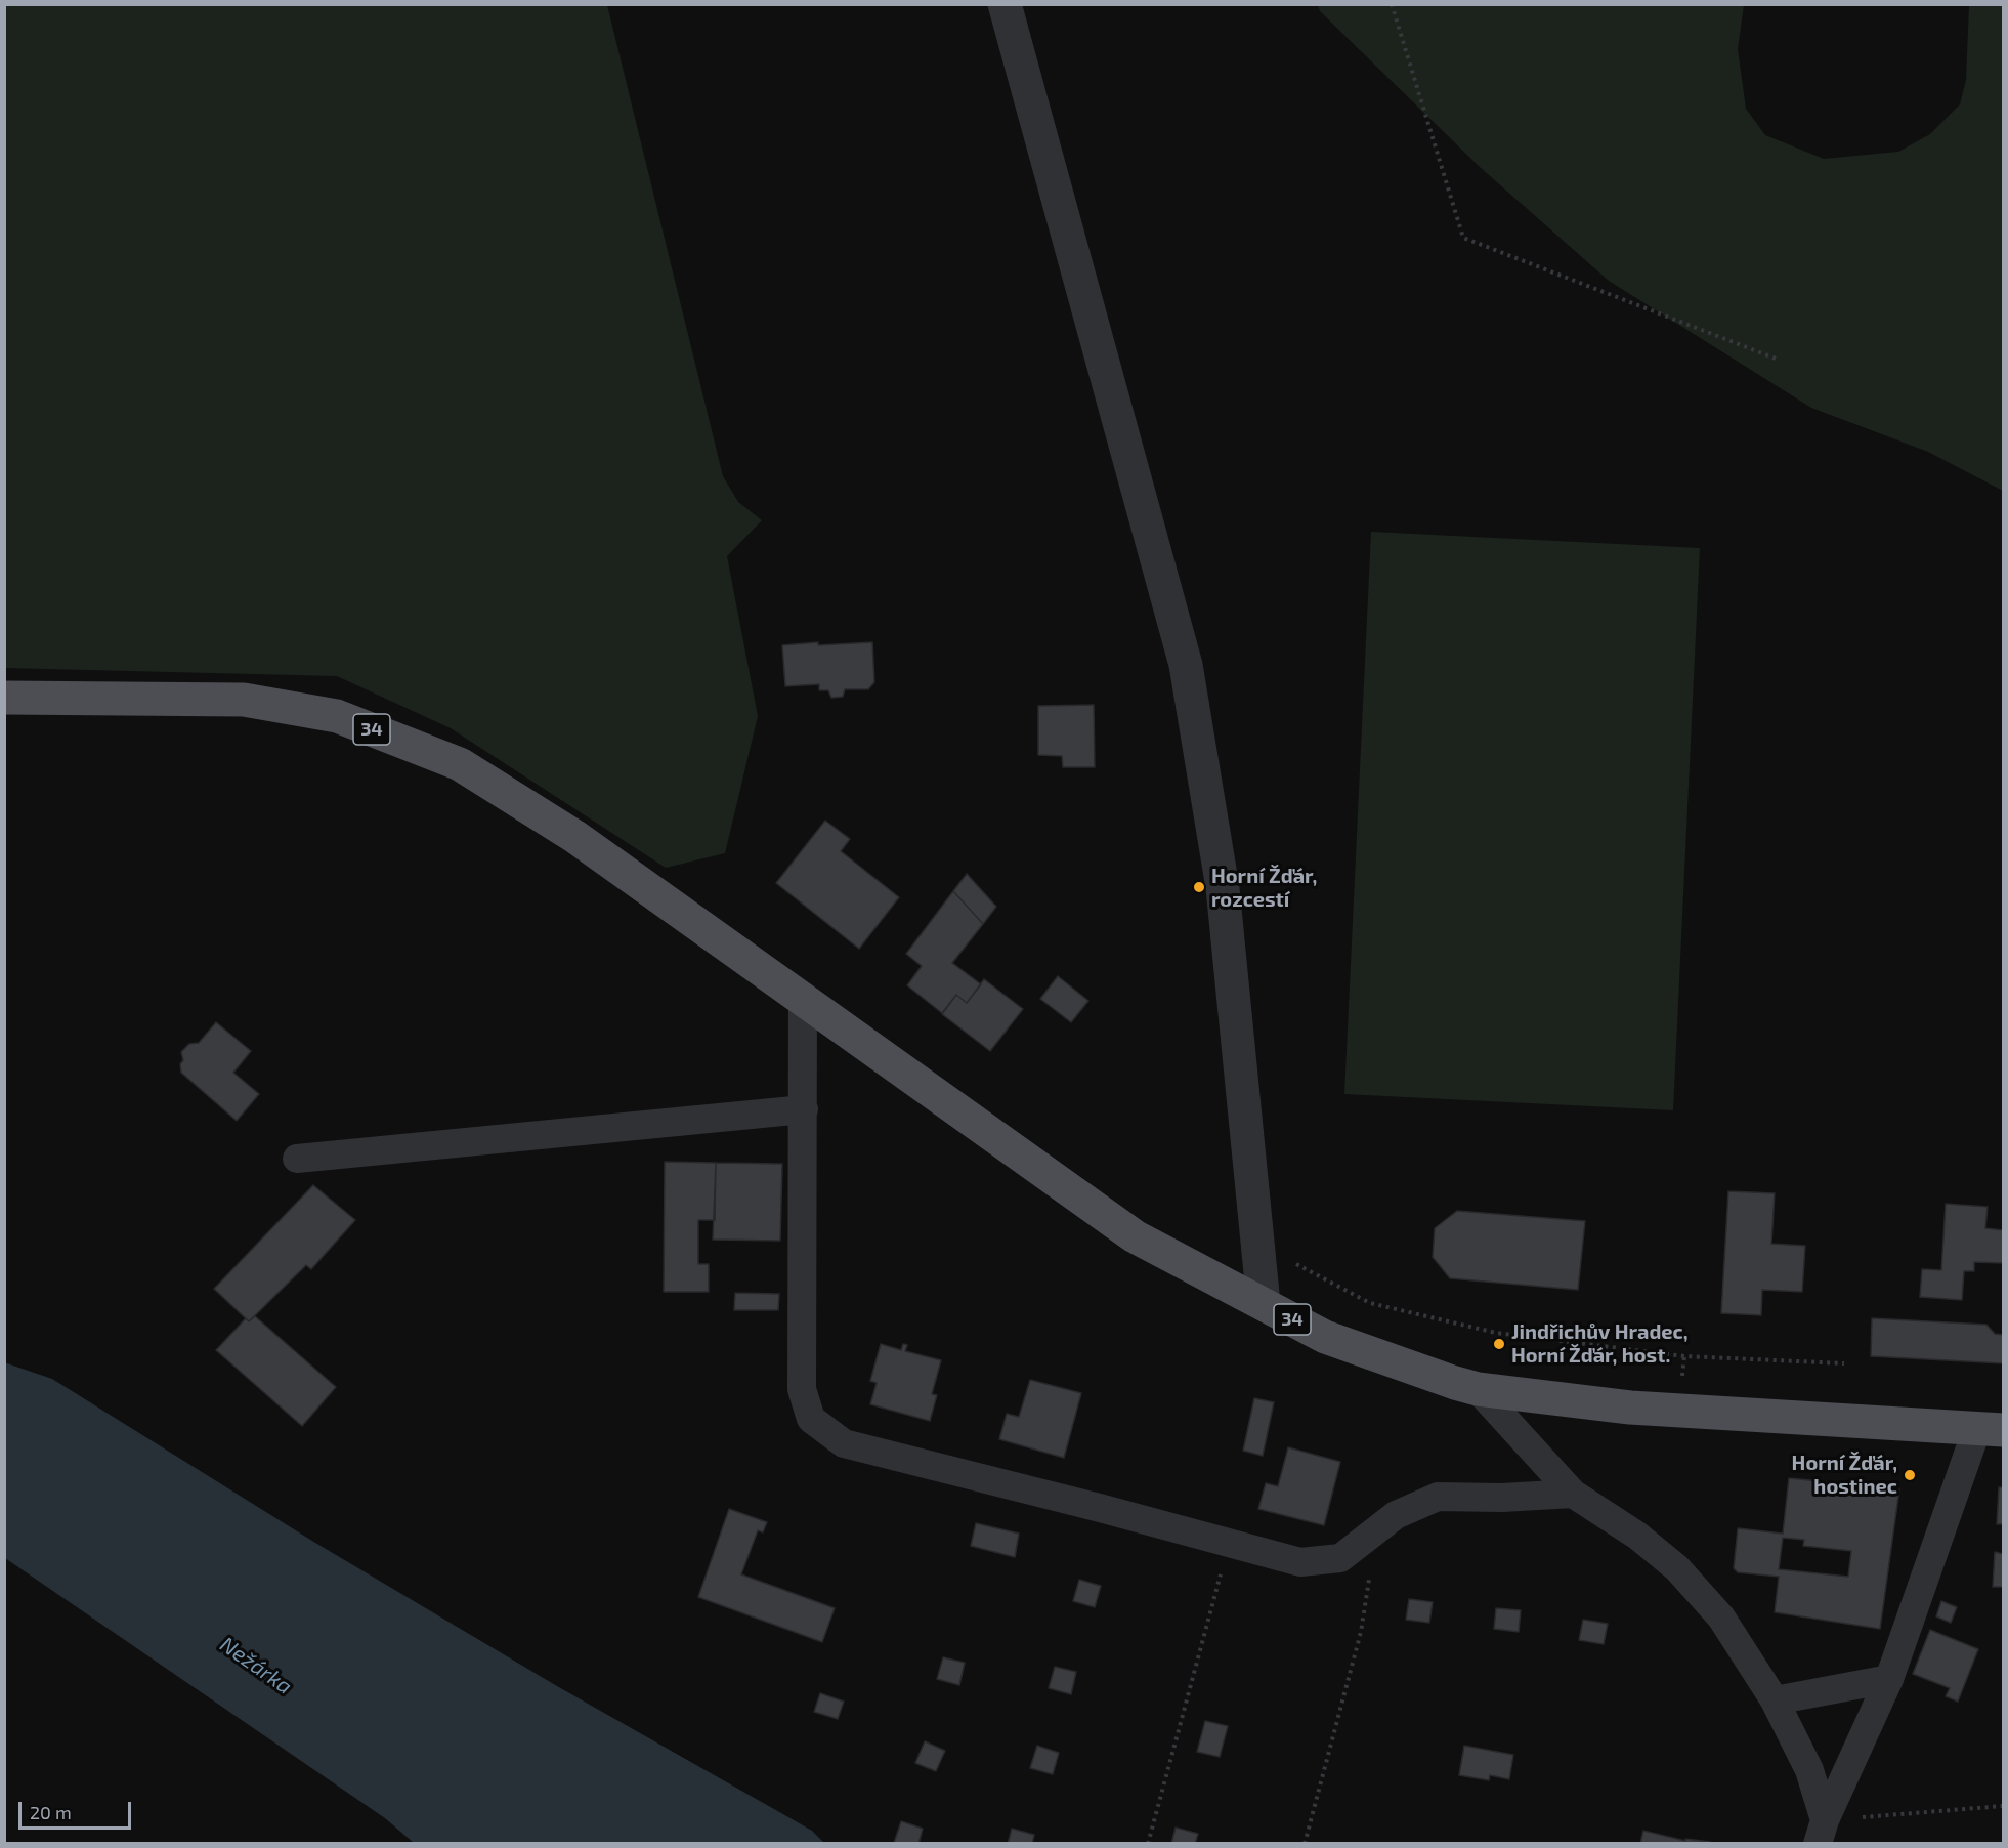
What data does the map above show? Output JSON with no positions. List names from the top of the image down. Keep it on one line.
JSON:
{"streets":{"main road":["34"]},"water":["Nežárka"],"places":["Horní Žďár, rozcestí","Jindřichův Hradec, Horní Žďár, host.","Horní Žďár, hostinec"],"scale_bar":"20 m"}
